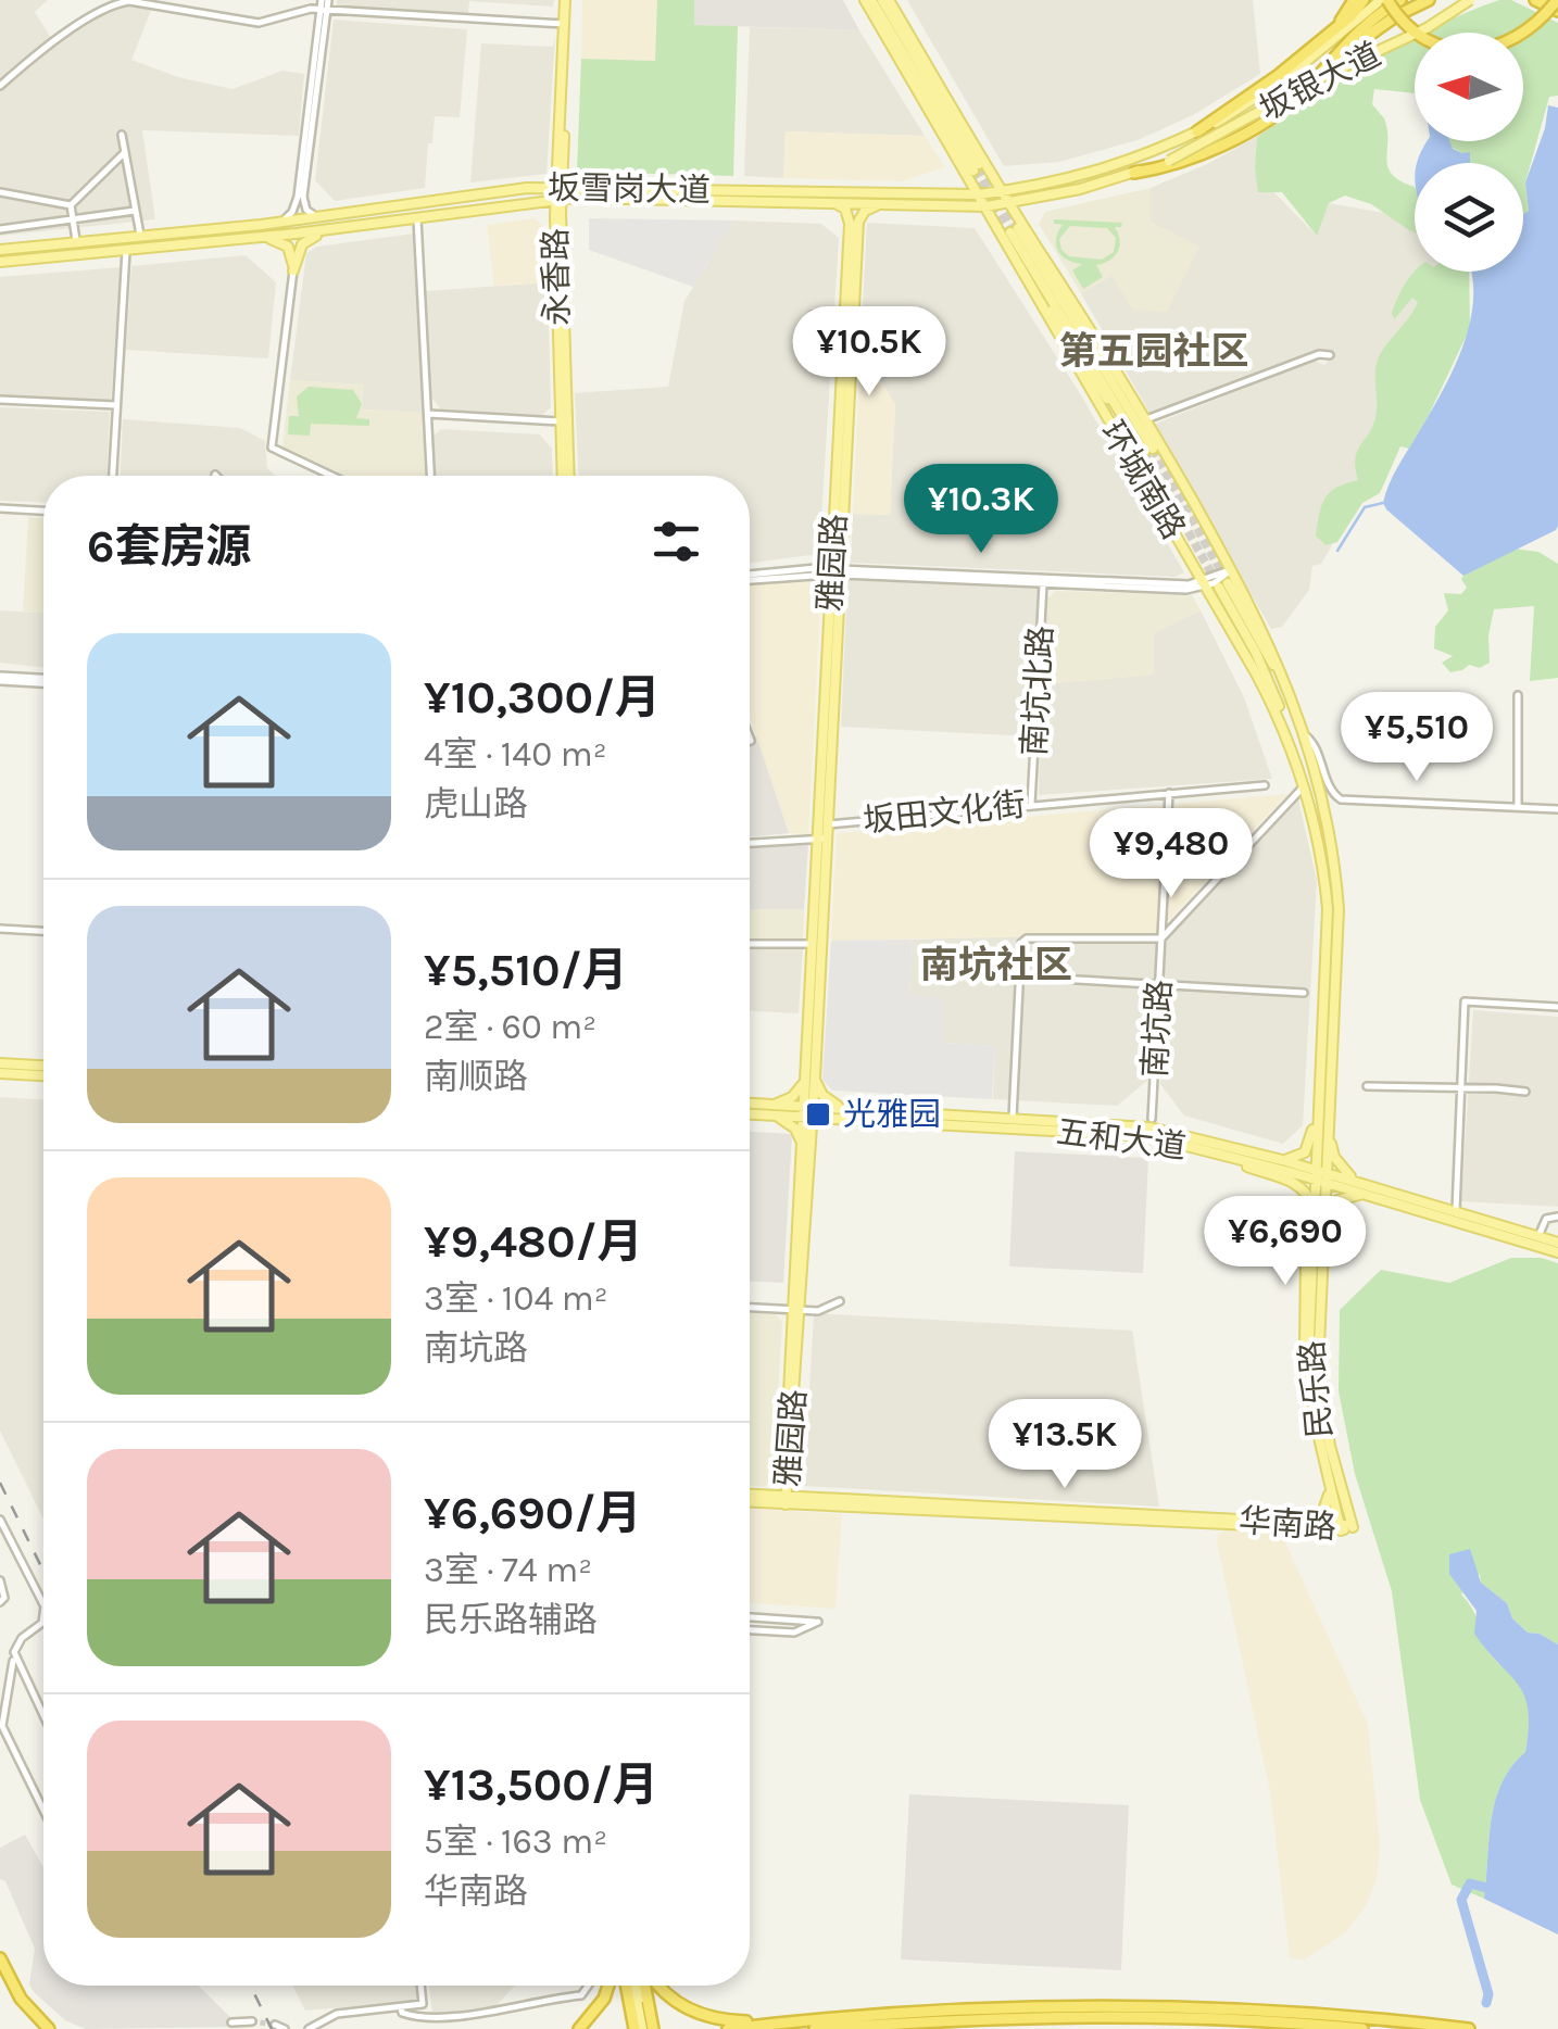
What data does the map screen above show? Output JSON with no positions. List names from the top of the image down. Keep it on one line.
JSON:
{"streets":{"main road":["坂银大道","坂雪岗大道","永香路","环城南路","雅园路","五和大道","民乐路","华南路"],"street":["南坑北路","坂田文化街","南坑路"]},"crossings":[["坂银大道","坂雪岗大道"],["坂雪岗大道","永香路"],["坂雪岗大道","环城南路"],["坂雪岗大道","雅园路"],["环城南路","五和大道"],["环城南路","民乐路"],["雅园路","坂田文化街"],["雅园路","五和大道"],["雅园路","华南路"],["南坑北路","坂田文化街"],["坂田文化街","南坑路"],["五和大道","民乐路"],["民乐路","华南路"]],"districts":["第五园社区","南坑社区"],"places":{"transit":["光雅园"]},"north":"left","page":{"price":["¥10.5K","¥10.3K","¥5,510","¥9,480","¥6,690","¥13.5K"],"heading":"6套房源","list":[{"name":"¥10,300/月","note":"4室 · 140 m² · 虎山路"},{"name":"¥5,510/月","note":"2室 · 60 m² · 南顺路"},{"name":"¥9,480/月","note":"3室 · 104 m² · 南坑路"},{"name":"¥6,690/月","note":"3室 · 74 m² · 民乐路辅路"},{"name":"¥13,500/月","note":"5室 · 163 m² · 华南路"}]}}
